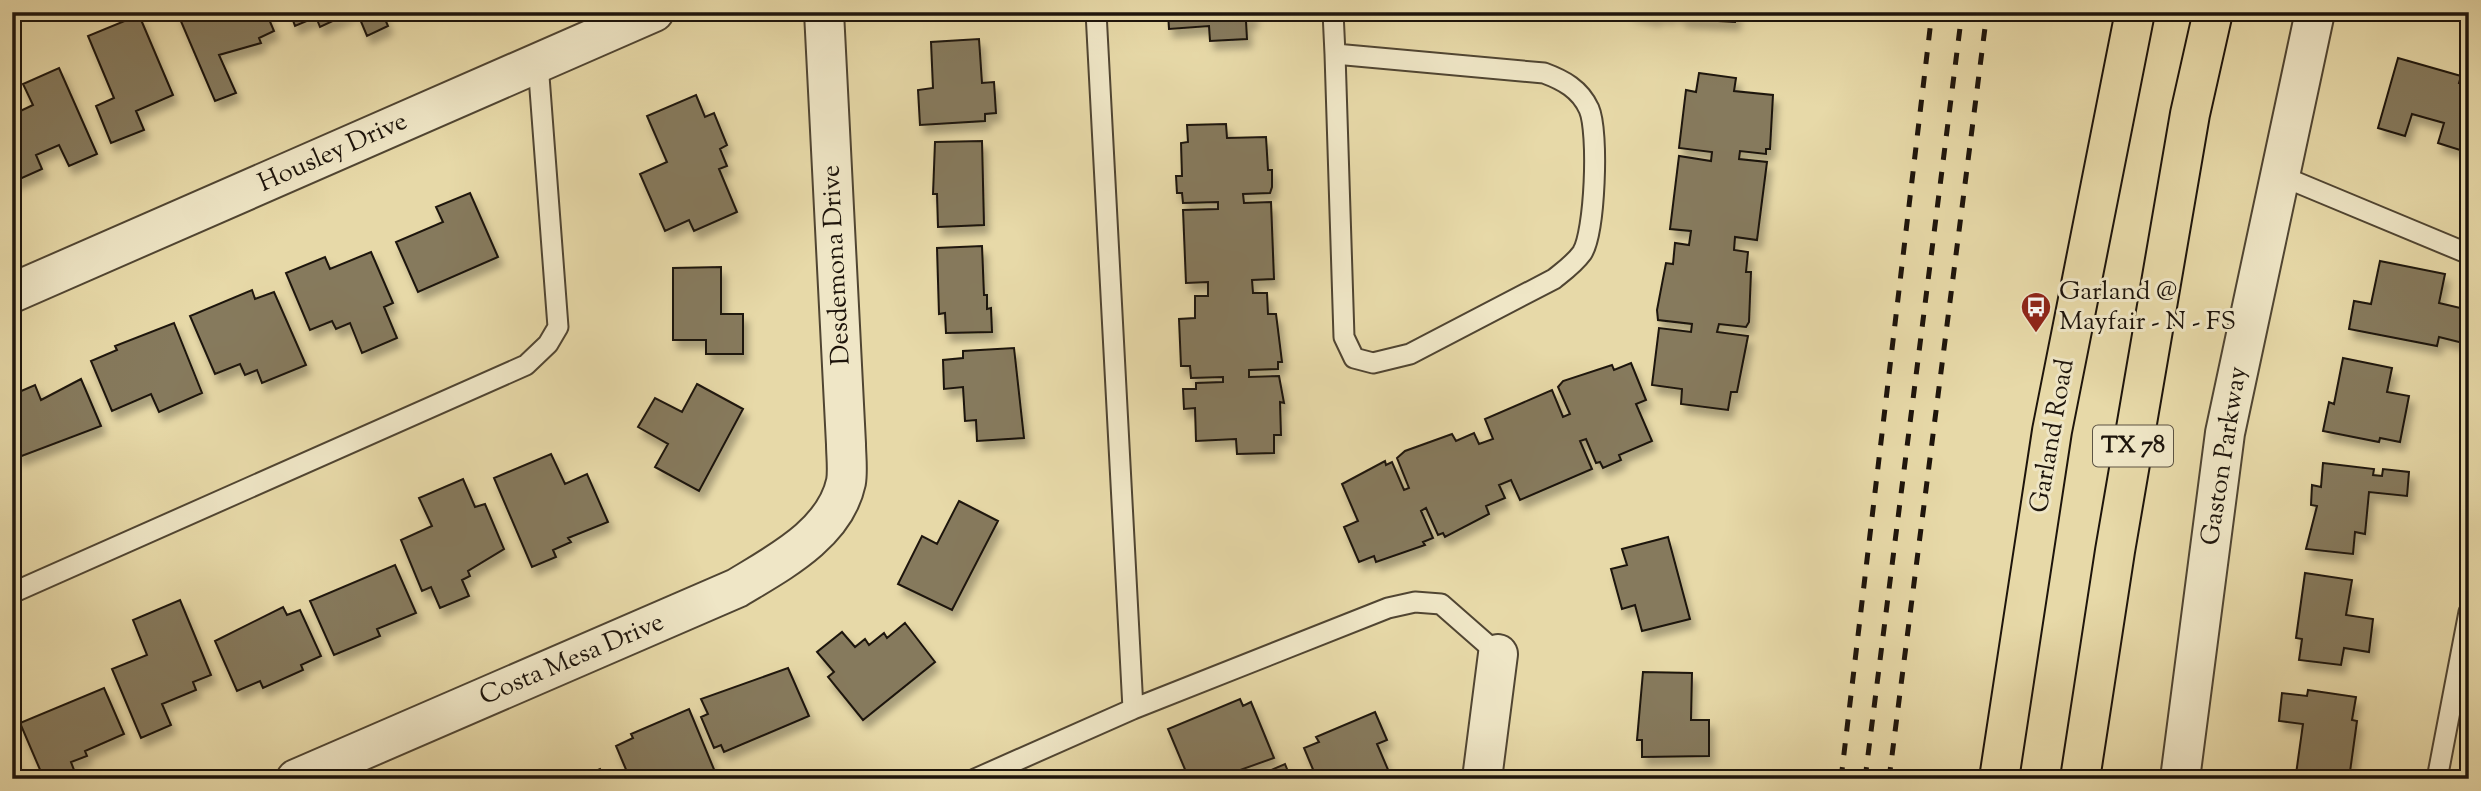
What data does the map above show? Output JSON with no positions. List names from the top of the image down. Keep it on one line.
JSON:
{"streets":{"main road":["Garland Road","TX 78"],"street":["Housley Drive","Desdemona Drive","Gaston Parkway","Costa Mesa Drive"]},"crossings":[["Desdemona Drive","Costa Mesa Drive"]],"places":{"bus stop":["Garland @ Mayfair - N - FS"]}}
